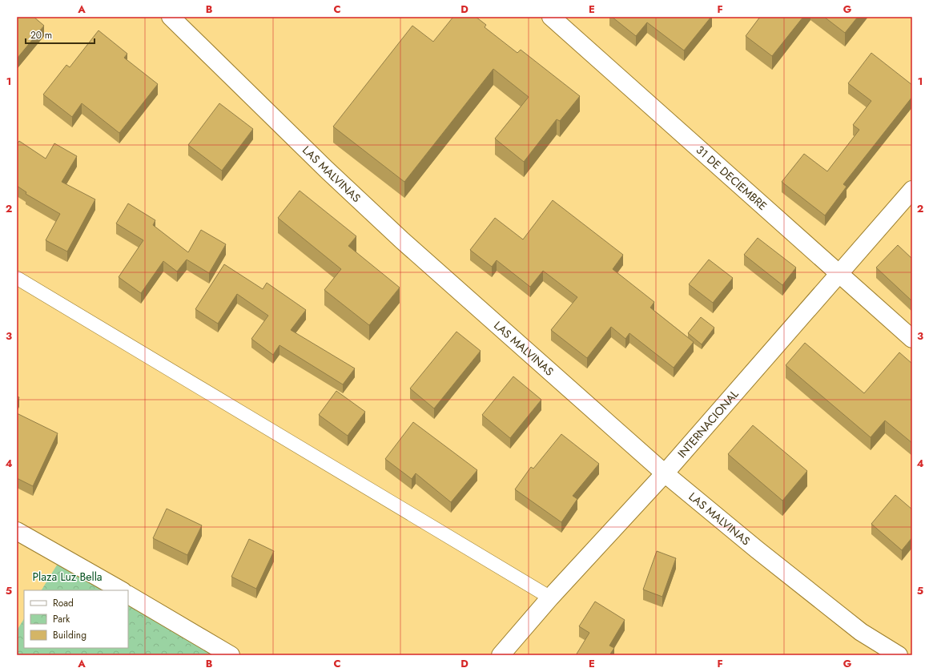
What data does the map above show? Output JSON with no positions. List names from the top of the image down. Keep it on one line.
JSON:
{"streets":{"street":["LAS MALVINAS","31 DE DECIEMBRE","INTERNACIONAL"]},"crossings":[["LAS MALVINAS","INTERNACIONAL"],["31 DE DECIEMBRE","INTERNACIONAL"]],"parks":["Plaza Luz Bella"],"legend":["Road","Park","Building"],"scale_bar":"20 m","grid":{"columns":["A","B","C","D","E","F","G"],"rows":["1","2","3","4","5"]}}
